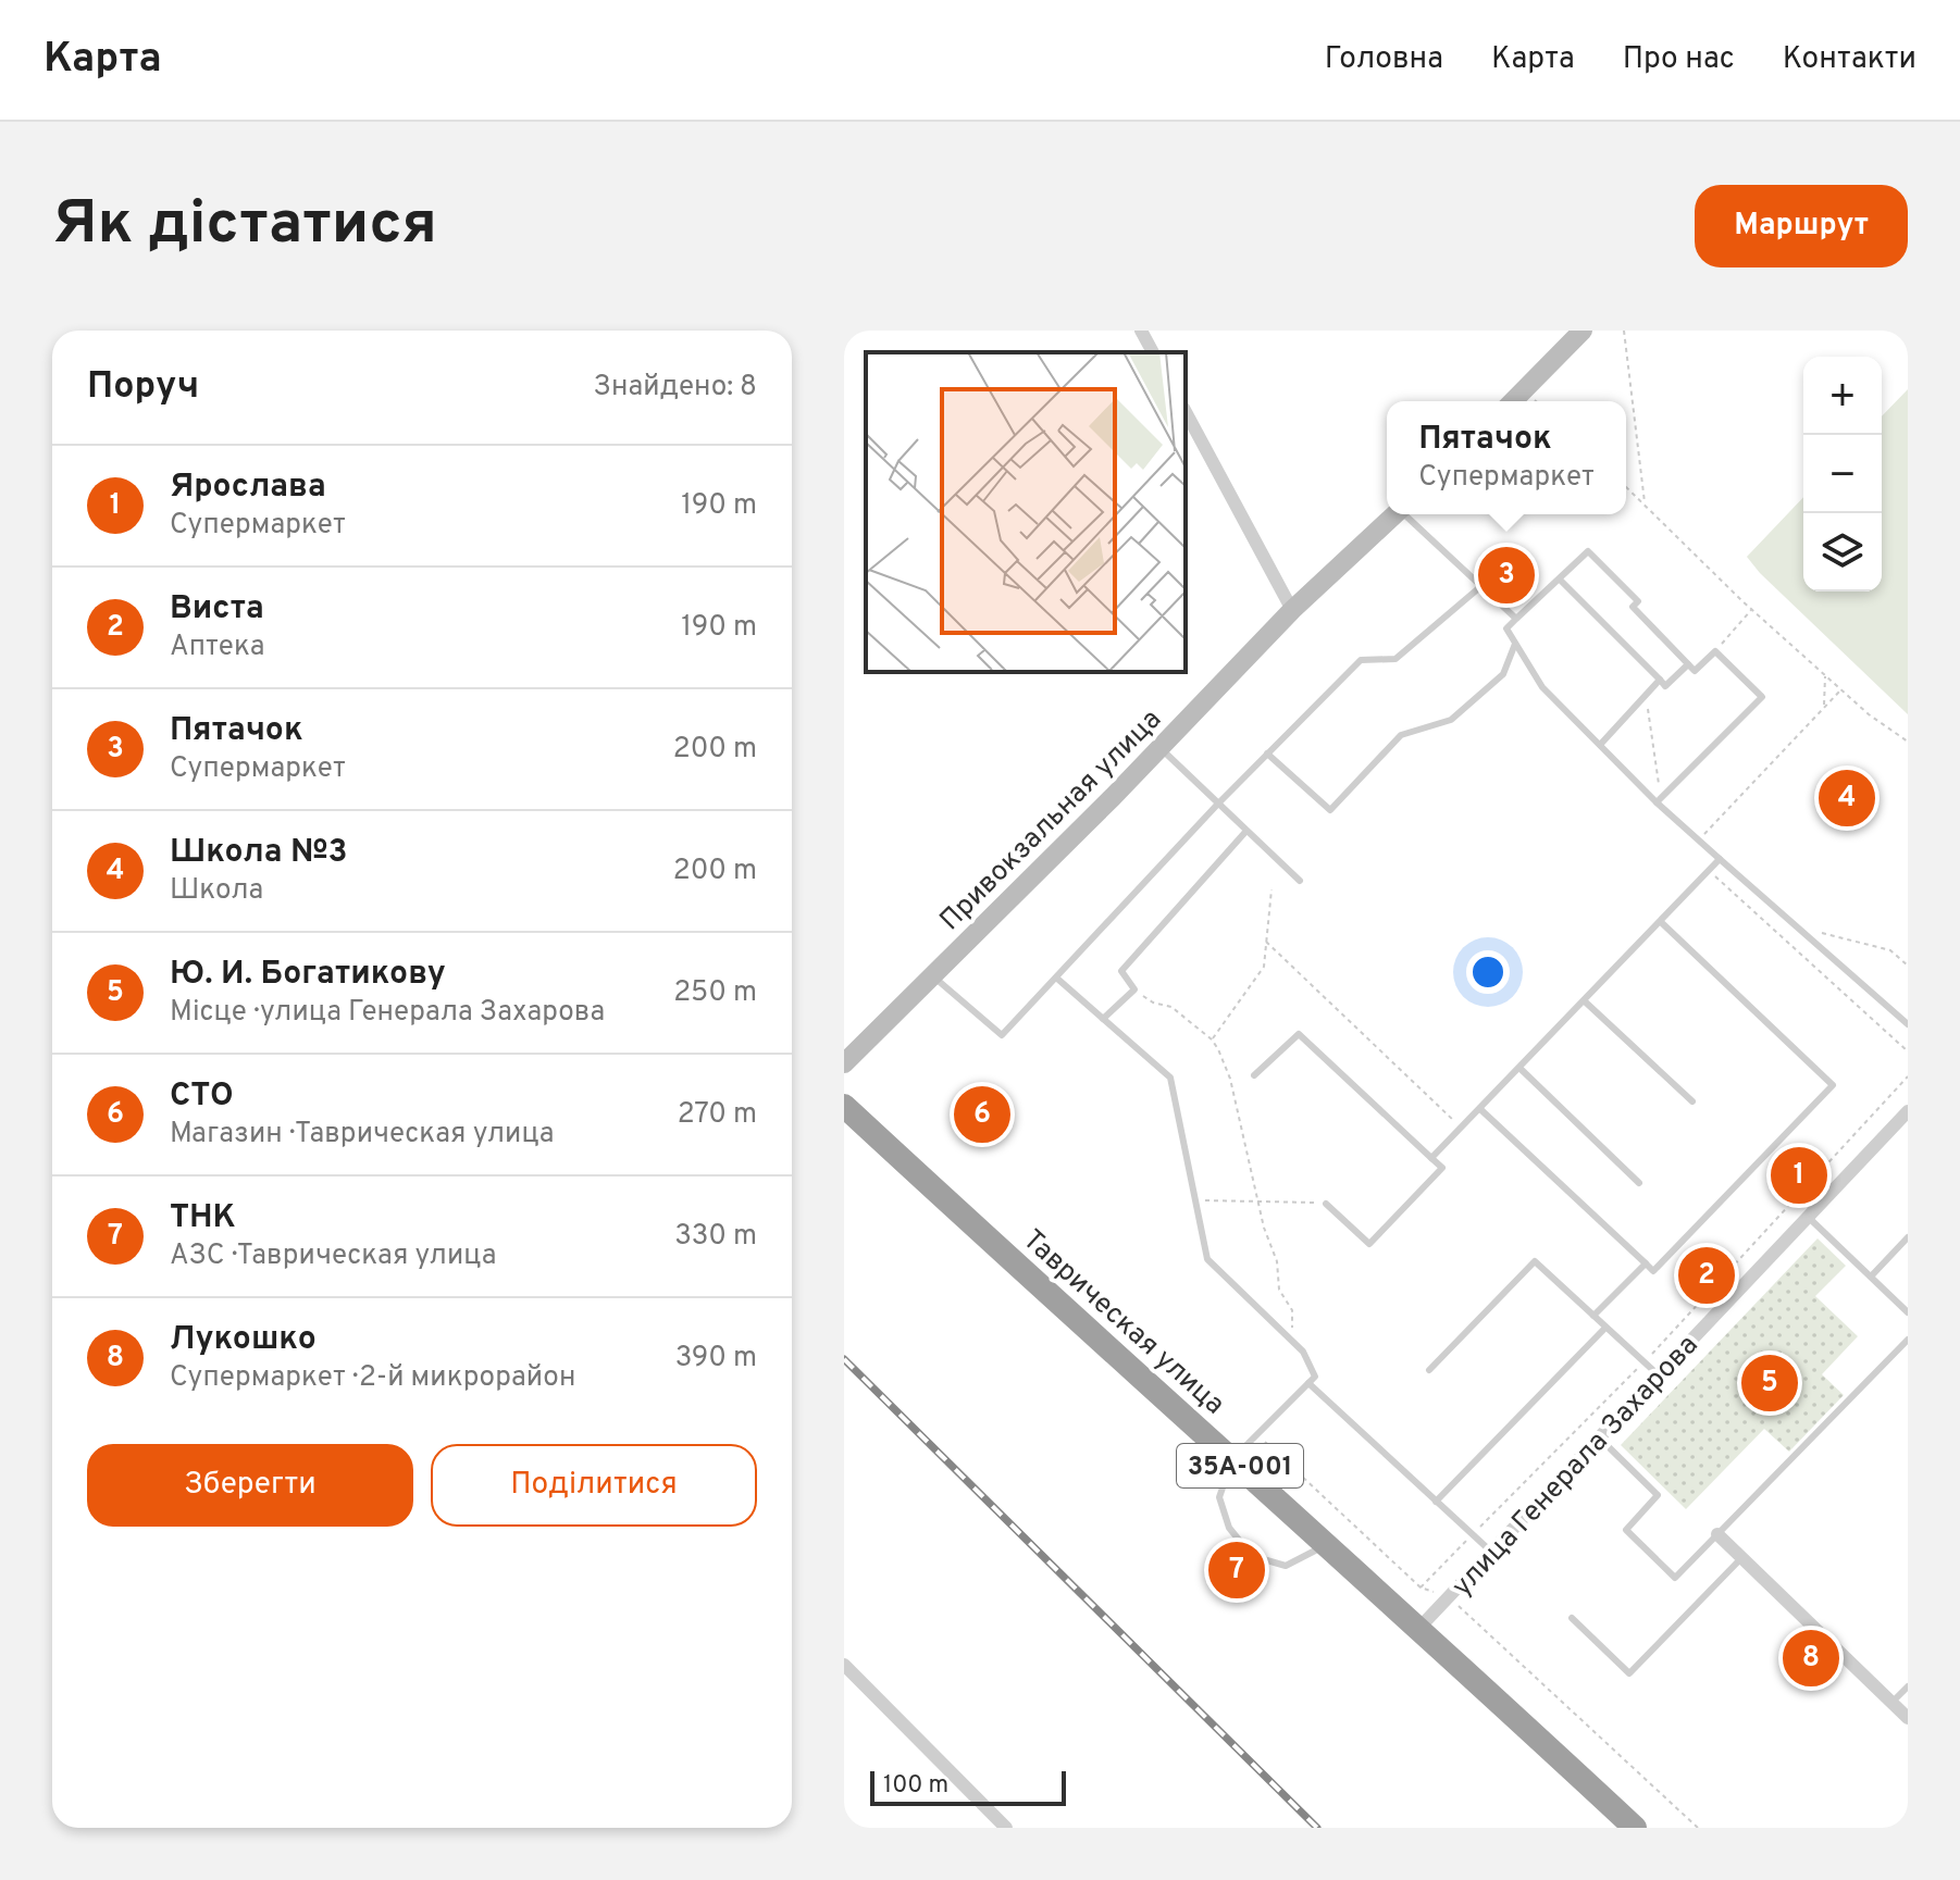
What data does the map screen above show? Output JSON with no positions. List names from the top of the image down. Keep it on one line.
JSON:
{"streets":{"highway":["Таврическая улица","35А-001"],"main road":["Привокзальная улица"],"street":["улица Генерала Захарова"]},"crossings":[["Таврическая улица","улица Генерала Захарова"]],"scale_bar":"100 m","page":{"header":"Карта","nav":["Головна","Карта","Про нас","Контакти"],"buttons":["Маршрут",["Зберегти","Поділитися"]],"title":"Як дістатися","heading":["Поруч","Знайдено: 8"],"map_buttons":["+","−"],"popup":["Пятачок","Супермаркет"],"list":[{"mark":"1","name":"Ярослава","note":"Супермаркет","value":"190 m"},{"mark":"2","name":"Виста","note":"Аптека","value":"190 m"},{"mark":"3","name":"Пятачок","note":"Супермаркет","value":"200 m"},{"mark":"4","name":"Школа №3","note":"Школа","value":"200 m"},{"mark":"5","name":"Ю. И. Богатикову","note":"Місце · улица Генерала Захарова","value":"250 m"},{"mark":"6","name":"СТО","note":"Магазин · Таврическая улица","value":"270 m"},{"mark":"7","name":"ТНК","note":"АЗС · Таврическая улица","value":"330 m"},{"mark":"8","name":"Лукошко","note":"Супермаркет · 2-й микрорайон","value":"390 m"}],"pins":["3","4","6","1","2","5","7","8"],"scale":"100 m"}}
